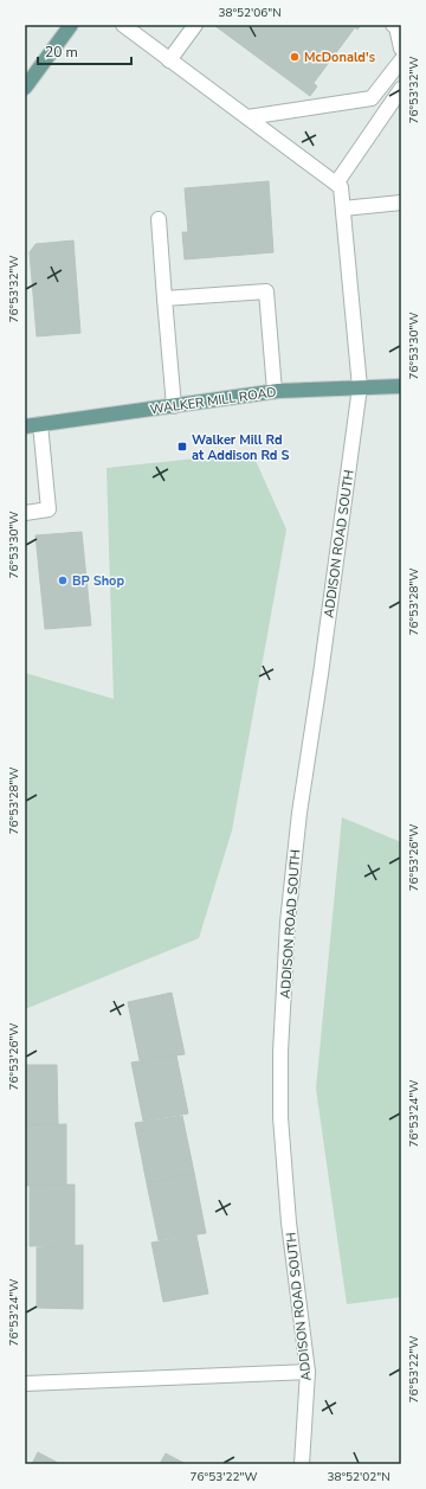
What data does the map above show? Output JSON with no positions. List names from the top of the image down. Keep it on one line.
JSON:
{"streets":{"main road":["WALKER MILL ROAD"],"street":["ADDISON ROAD SOUTH"]},"crossings":[["WALKER MILL ROAD","ADDISON ROAD SOUTH"]],"places":{"other":["McDonald's","BP Shop"],"transit":["Walker Mill Rd at Addison Rd S"]},"scale_bar":"20 m","coordinates":["38°52'06\"N","76°53'32\"W","76°53'30\"W","76°53'28\"W","76°53'26\"W","76°53'24\"W","76°53'22\"W","38°52'02\"N"]}
